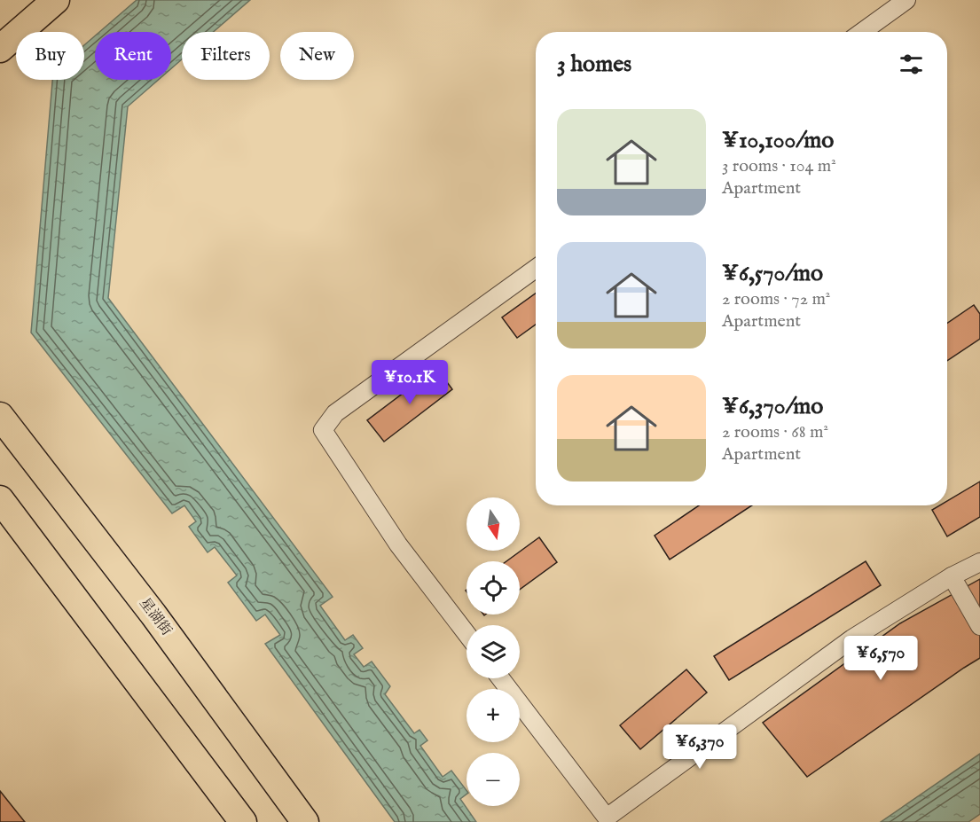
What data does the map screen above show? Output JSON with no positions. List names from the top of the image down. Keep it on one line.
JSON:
{"streets":{"main road":["星湖街"]},"north":"bottom","page":{"chip":["Buy","Rent","Filters","New"],"heading":"3 homes","list":[{"name":"¥10,100/mo","note":"3 rooms · 104 m² · Apartment"},{"name":"¥6,570/mo","note":"2 rooms · 72 m² · Apartment"},{"name":"¥6,370/mo","note":"2 rooms · 68 m² · Apartment"}],"price":["¥10.1K","¥6,570","¥6,370"],"map_buttons":["+","−"]}}
